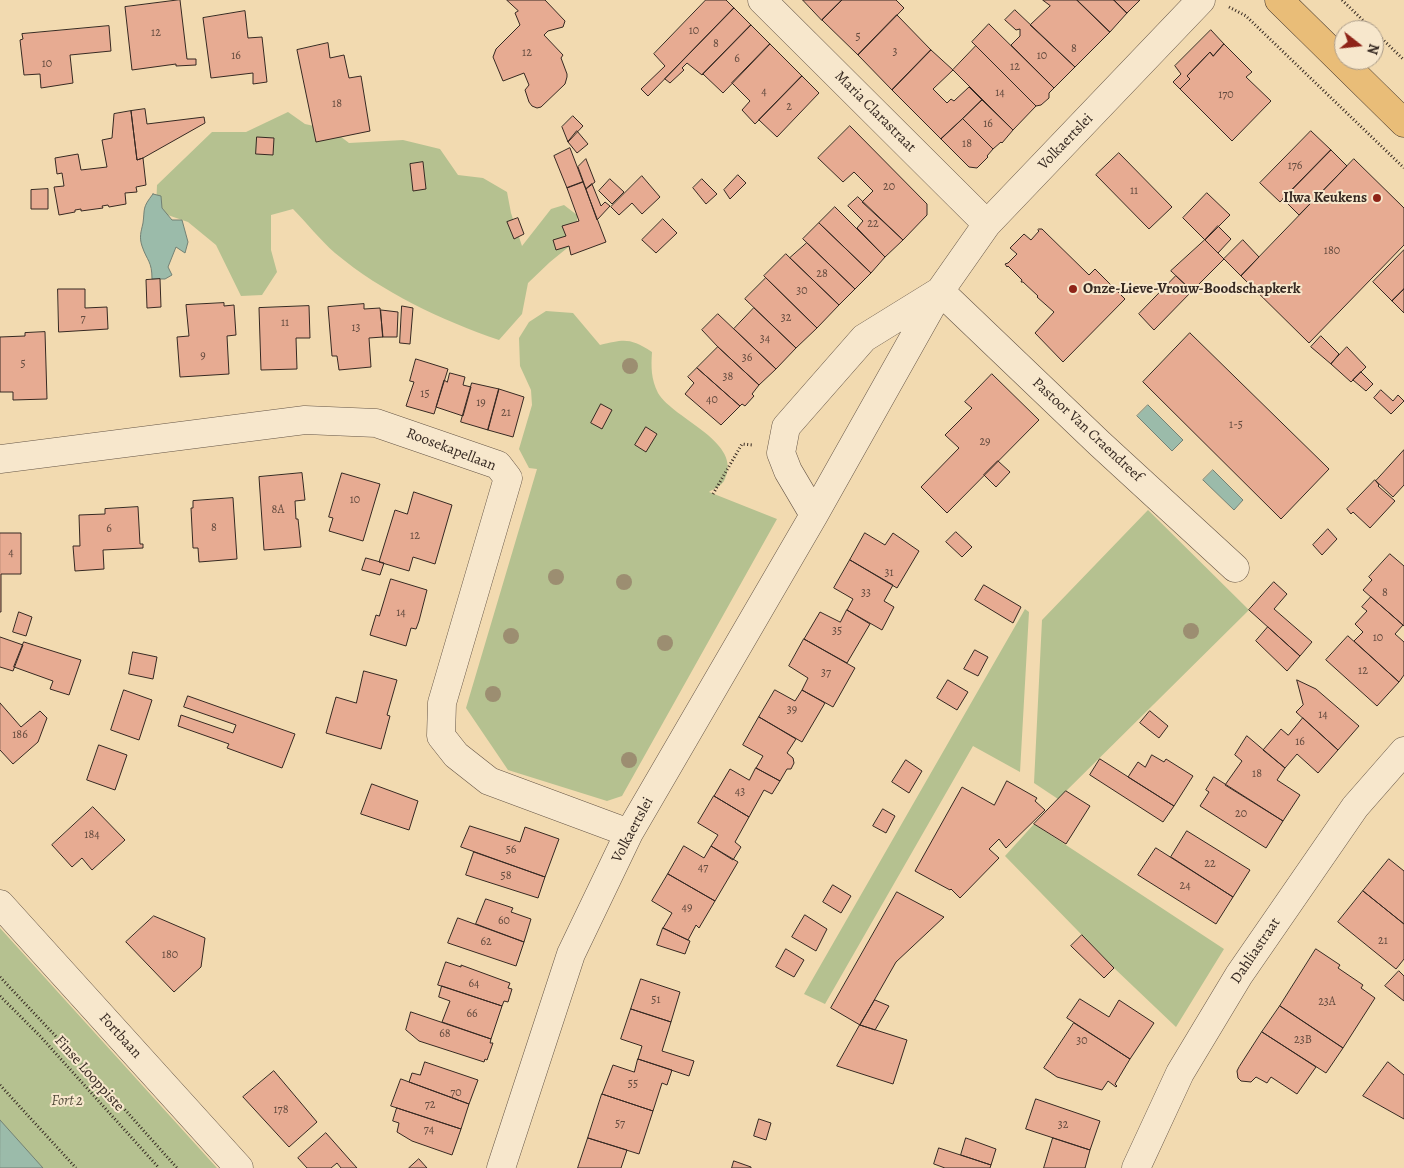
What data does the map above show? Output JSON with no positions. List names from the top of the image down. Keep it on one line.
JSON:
{"streets":{"street":["Maria Clarastraat","Volkaertslei","Pastoor Van Craendreef","Roosekapellaan","Dahliastraat","Fortbaan"],"path":["Finse Looppiste"]},"crossings":[["Maria Clarastraat","Volkaertslei"],["Volkaertslei","Pastoor Van Craendreef"],["Volkaertslei","Roosekapellaan"]],"parks":["Fort 2"],"places":["Ilwa Keukens","Onze-Lieve-Vrouw-Boodschapkerk"],"house_numbers":["10","12","5","8","8","3","12","16","10","6","10","12","4","14","170","18","2","16","18","176","20","11","22","180","28","30","32","7","11","13","34","9","36","5","38","15","40","19","21","1-5","29","10","8A","8","6","12","4","31","33","8","14","35","10","12","37","39","14","186","16","18","43","20","184","56","22","47","58","24","49","60","21","62","180","64","51","23A","66","68","23B","30","55","70","72","178","57","32","74"],"north":"right"}
